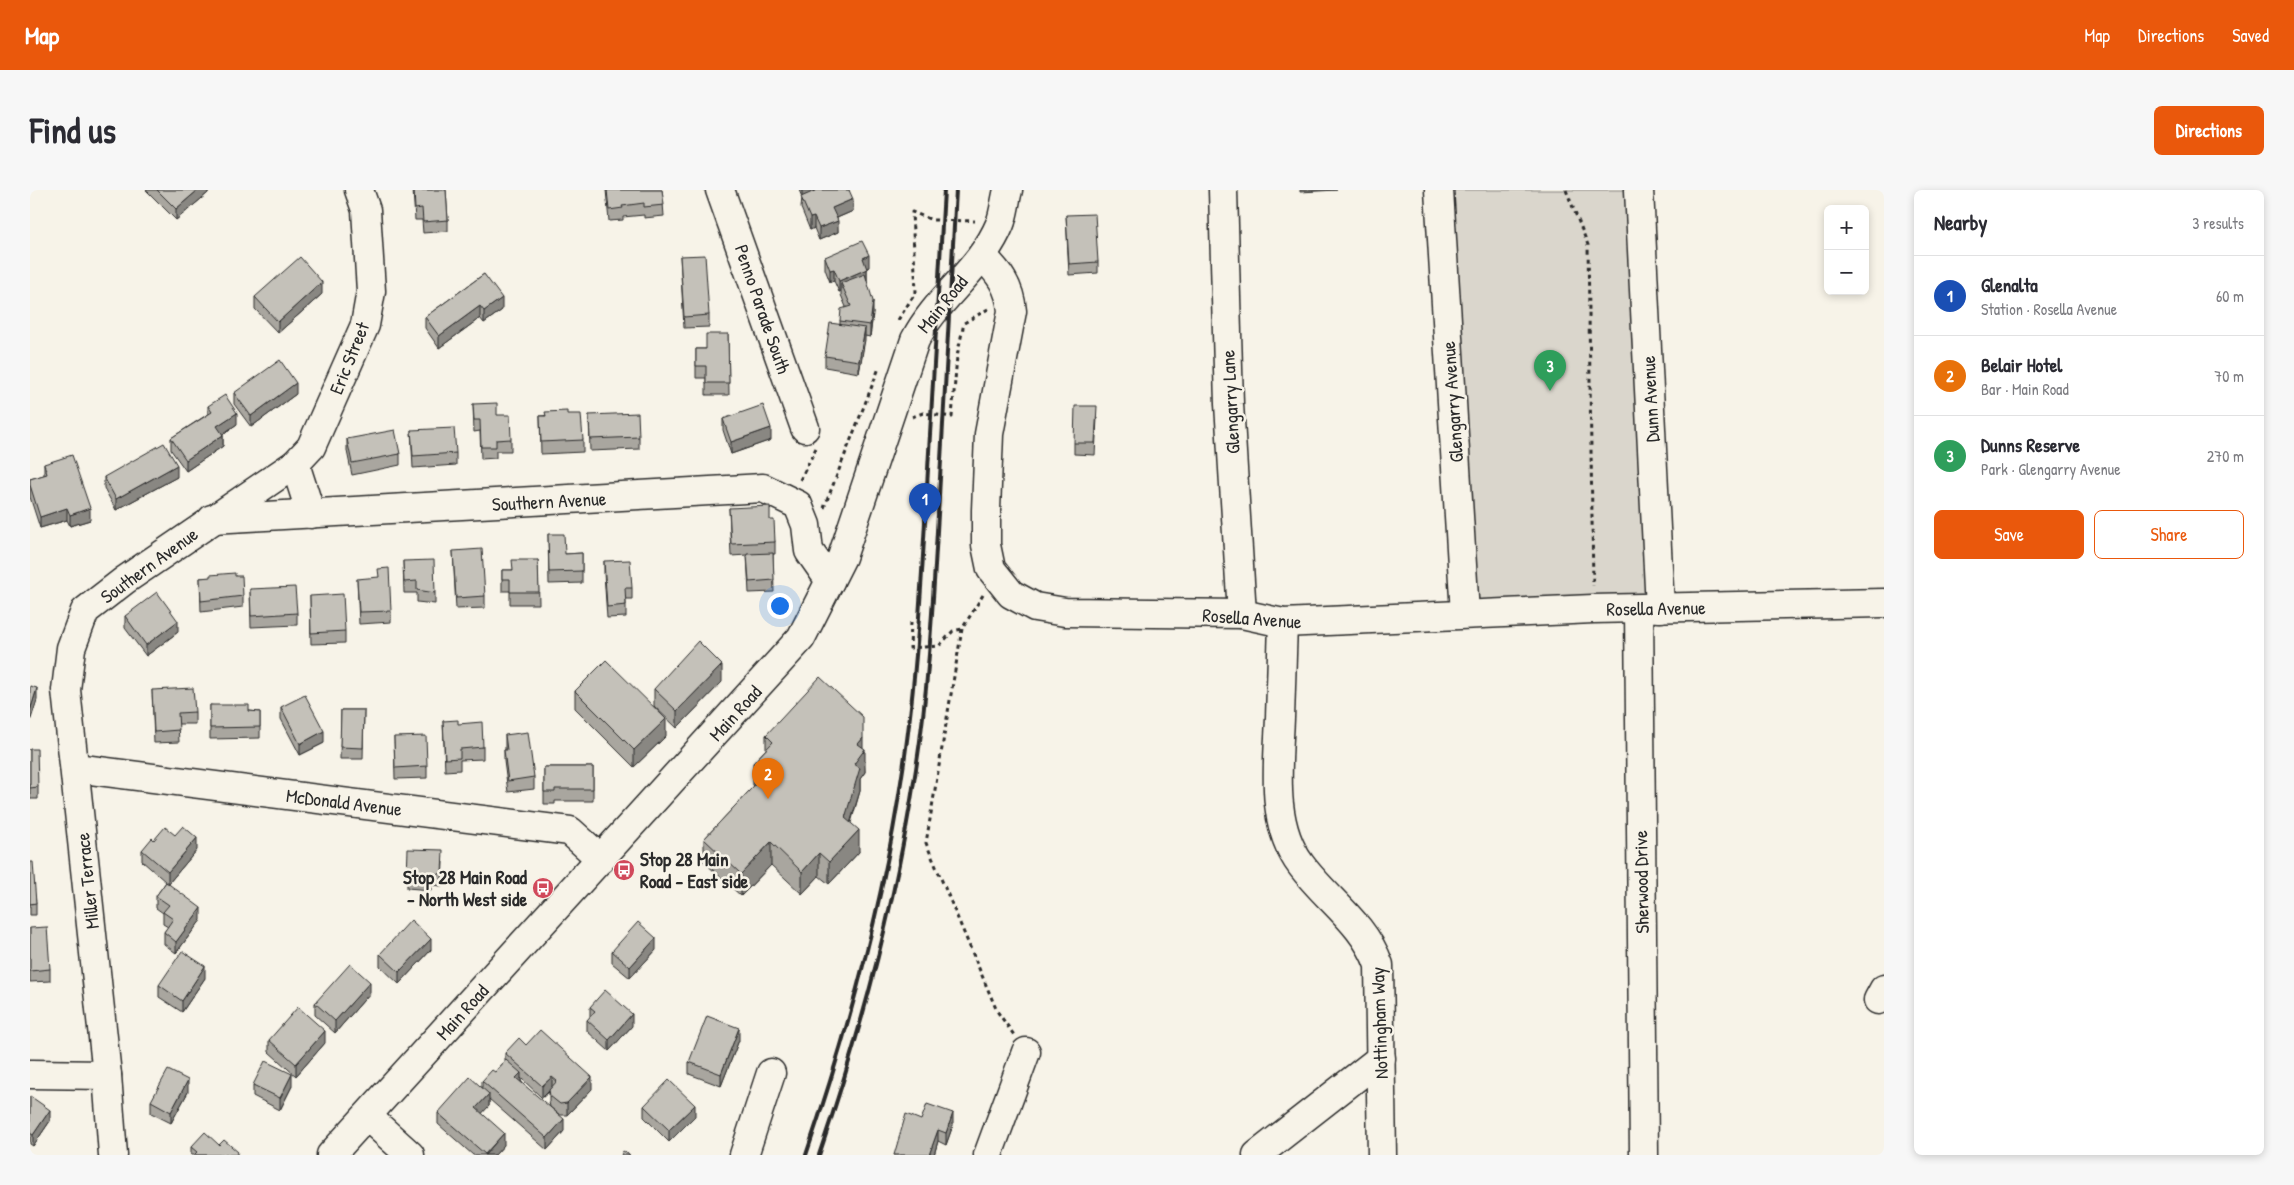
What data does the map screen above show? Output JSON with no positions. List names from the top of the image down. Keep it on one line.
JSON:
{"streets":{"street":["Main Road","Penno Parade South","Eric Street","Dunn Avenue","Glengarry Lane","Glengarry Avenue","Southern Avenue","Rosella Avenue","McDonald Avenue","Miller Terrace","Sherwood Drive","Nottingham Way"]},"crossings":[["Main Road","Southern Avenue"],["Main Road","Rosella Avenue"],["Main Road","McDonald Avenue"],["Eric Street","Southern Avenue"],["Dunn Avenue","Rosella Avenue"],["Dunn Avenue","Sherwood Drive"],["Glengarry Lane","Rosella Avenue"],["Glengarry Avenue","Rosella Avenue"],["Southern Avenue","Miller Terrace"],["Rosella Avenue","Sherwood Drive"],["Rosella Avenue","Nottingham Way"],["McDonald Avenue","Miller Terrace"]],"places":{"bus stop":["Stop 28 Main Road - East side","Stop 28 Main Road - North West side"]},"page":{"header":"Map","nav":["Map","Directions","Saved"],"buttons":["Directions",["Save","Share"]],"title":"Find us","heading":["Nearby","3 results"],"map_buttons":["+","−"],"list":[{"mark":"1","name":"Glenalta","note":"Station · Rosella Avenue","value":"60 m"},{"mark":"2","name":"Belair Hotel","note":"Bar · Main Road","value":"70 m"},{"mark":"3","name":"Dunns Reserve","note":"Park · Glengarry Avenue","value":"270 m"}],"pins":["3","1","2"]}}
